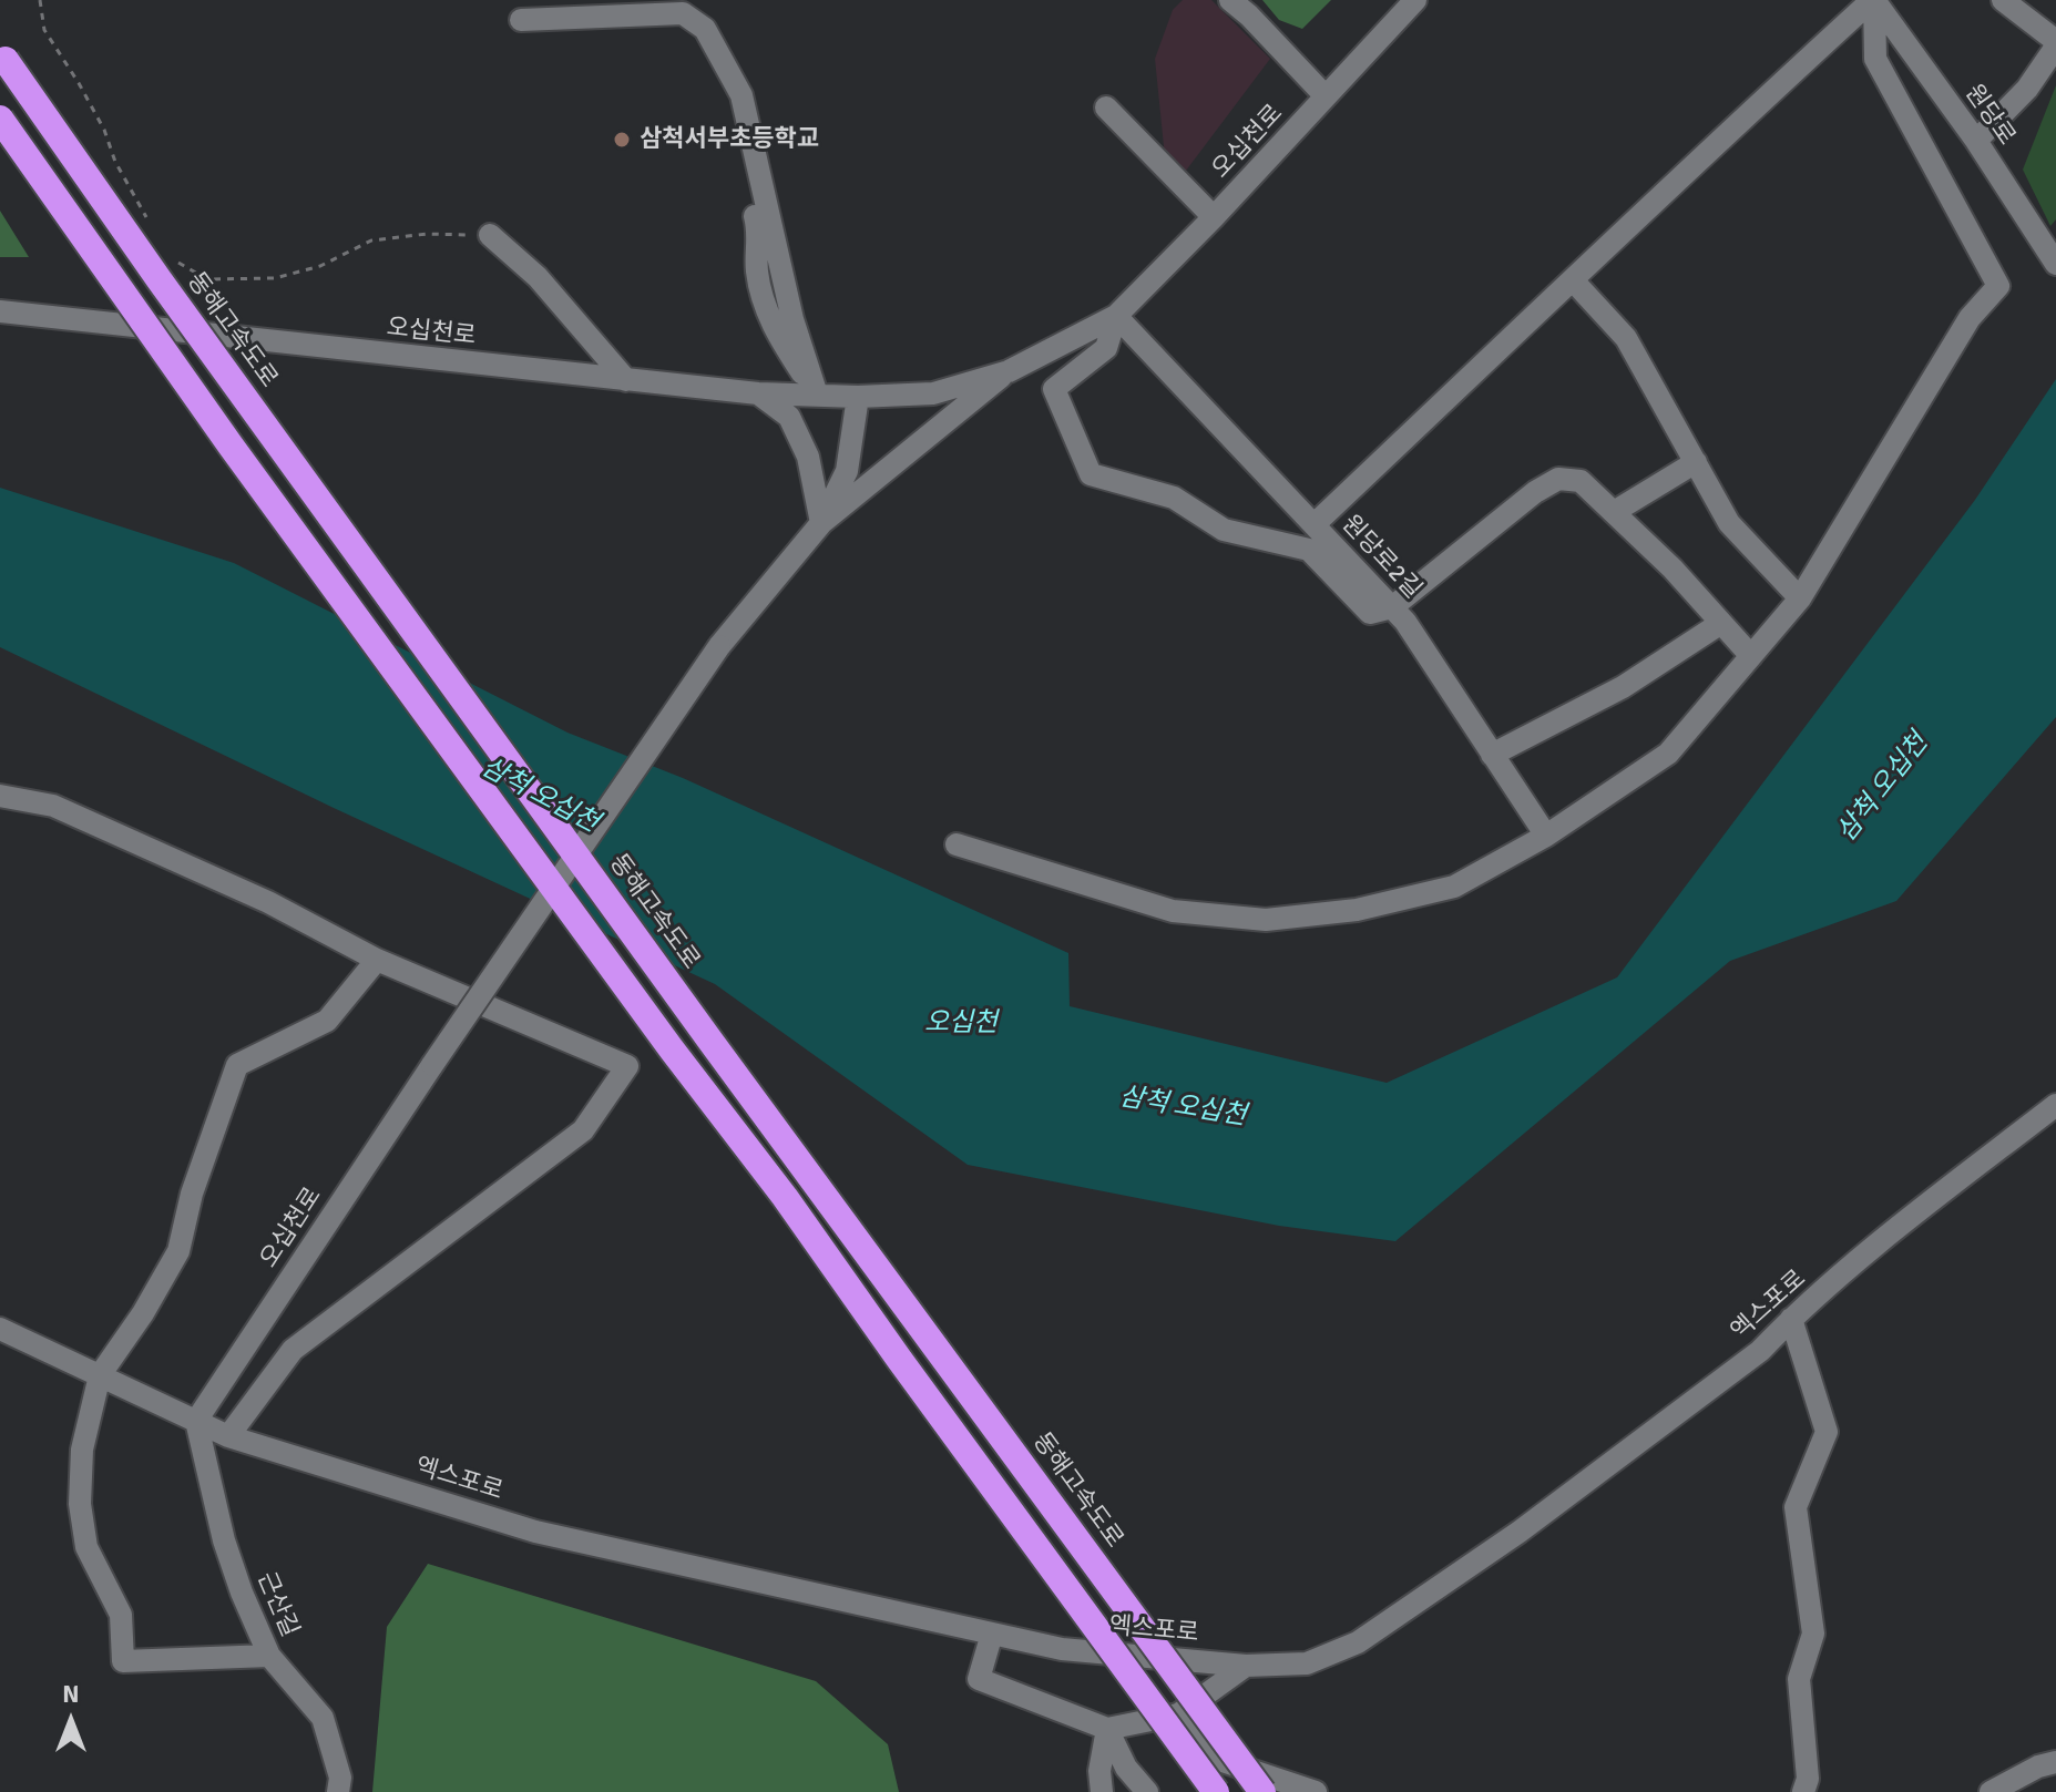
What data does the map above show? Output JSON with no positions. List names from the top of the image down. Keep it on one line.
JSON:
{"streets":{"highway":["동해고속도로"],"street":["원당로","오십천로","원당로2길","엑스포로","근산길"]},"crossings":[["원당로","원당로2길"],["오십천로","엑스포로"],["오십천로","근산길"],["엑스포로","근산길"]],"water":["삼척 오십천","오십천"],"places":["삼척서부초등학교"],"north":"top"}
